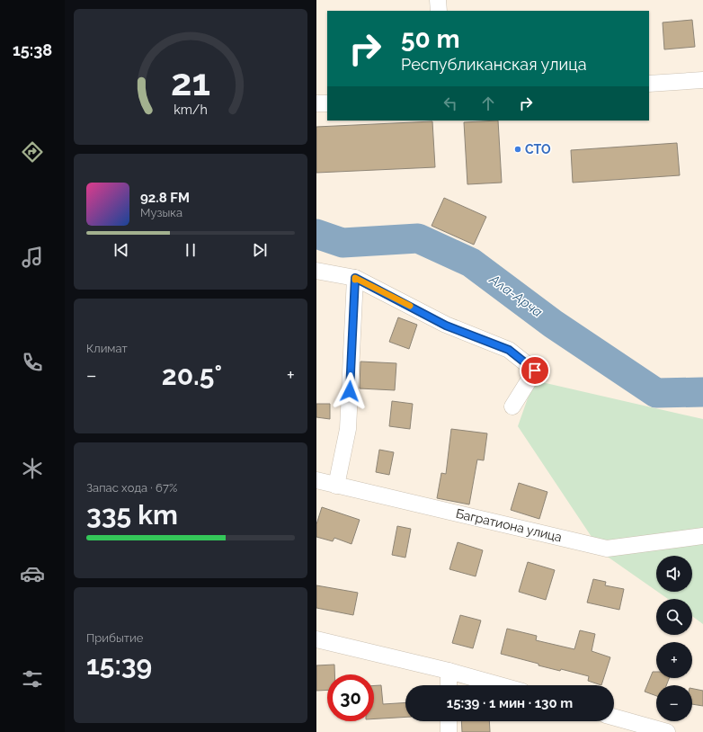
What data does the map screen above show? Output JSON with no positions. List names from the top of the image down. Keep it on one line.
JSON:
{"streets":{"street":["Багратиона улица"]},"water":["Ала-Арча"],"places":["СТО"],"page":{"tabs":"15:38","turn":["50 m","Республиканская улица"],"song":["92.8 FM","Музыка"],"tile":["Климат",["Запас хода · 67%","335 km"],["Прибытие","15:39"]],"heat":["−","20.5°","+"],"map_buttons":["+","−"],"limit":"30","trip":"15:39 · 1 мин · 130 m","gauge":["21","km/h"]}}
